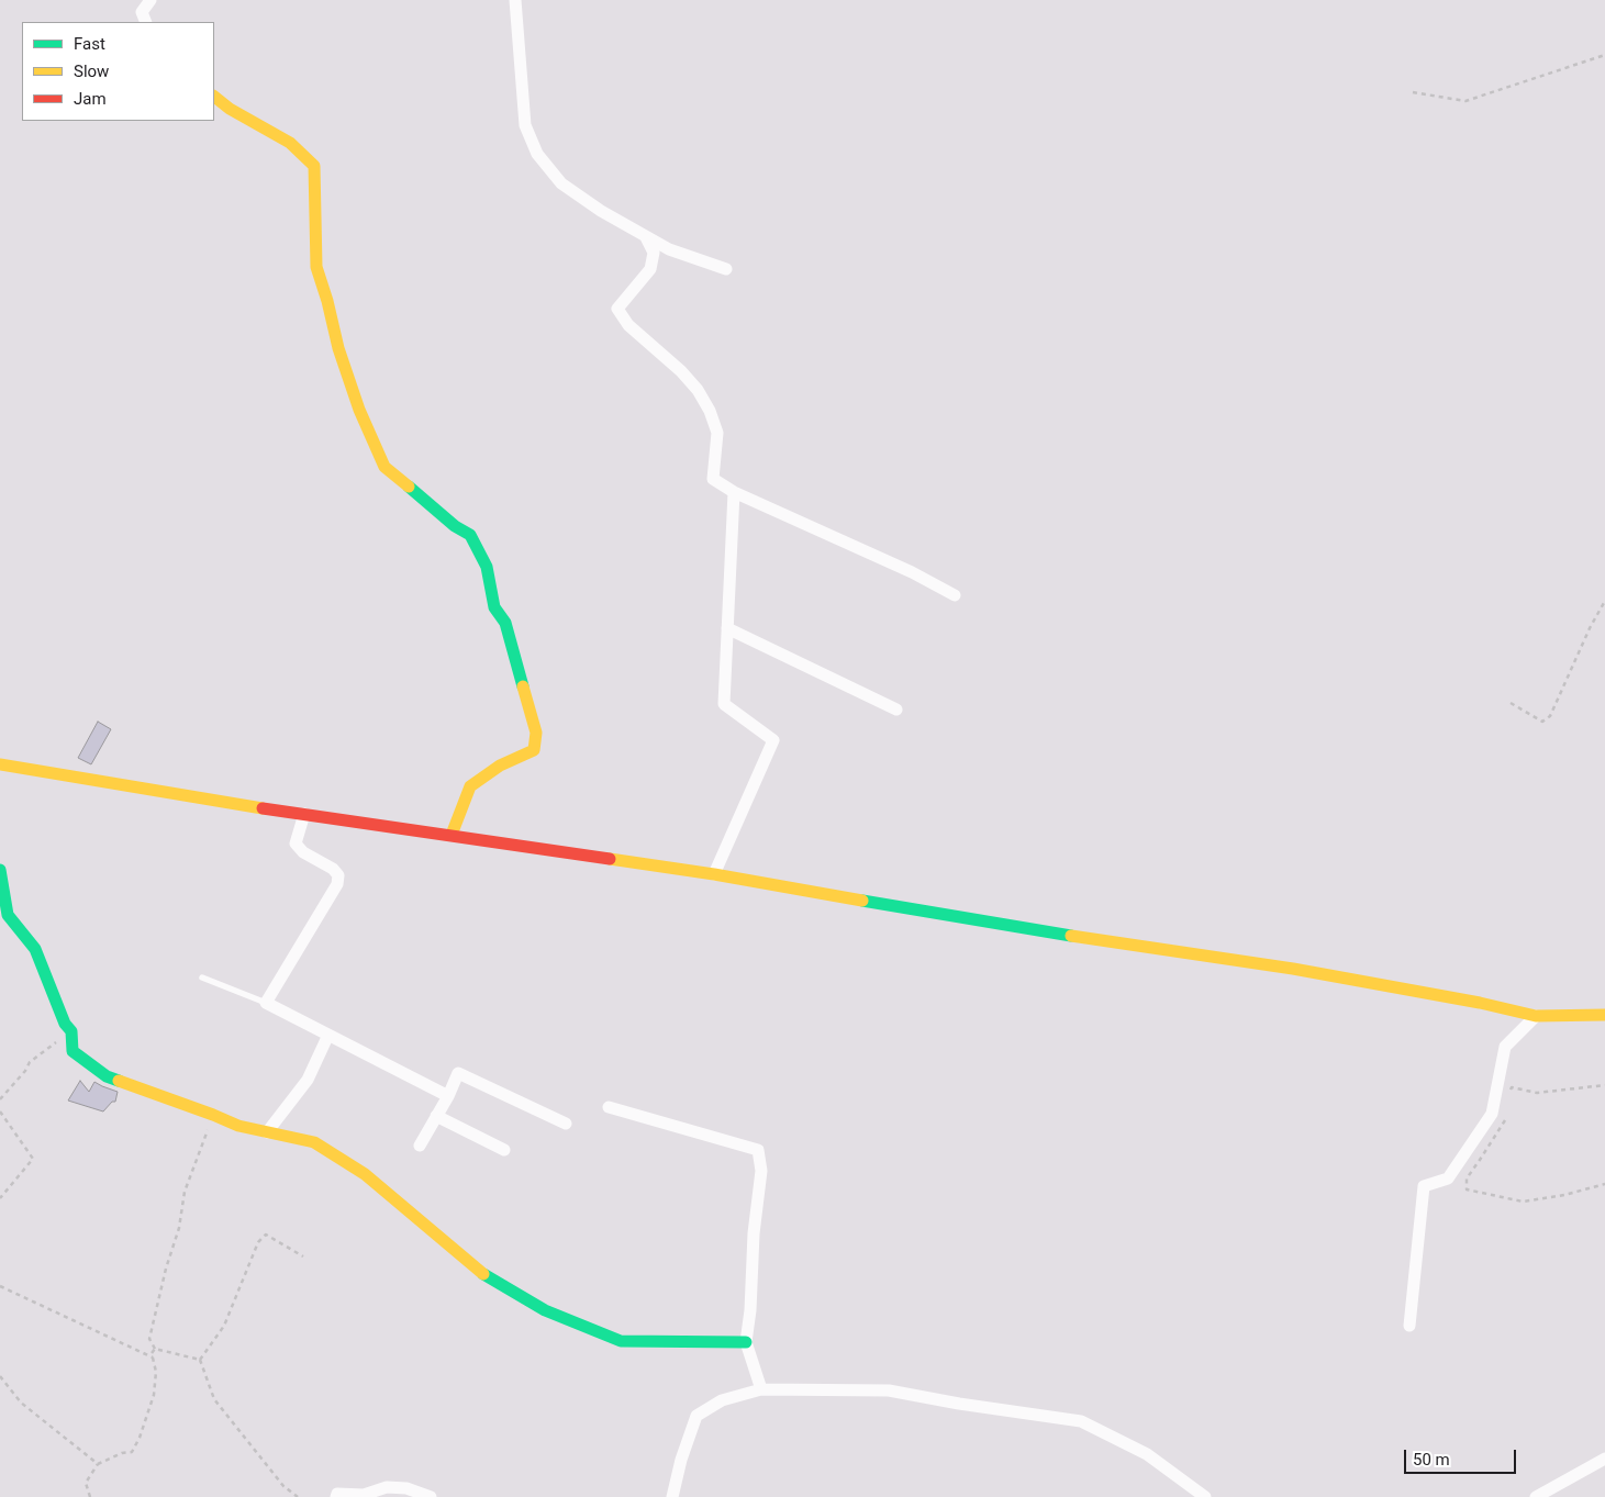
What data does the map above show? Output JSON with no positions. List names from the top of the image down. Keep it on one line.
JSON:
{"legend":["Fast","Slow","Jam"],"scale_bar":"50 m"}
